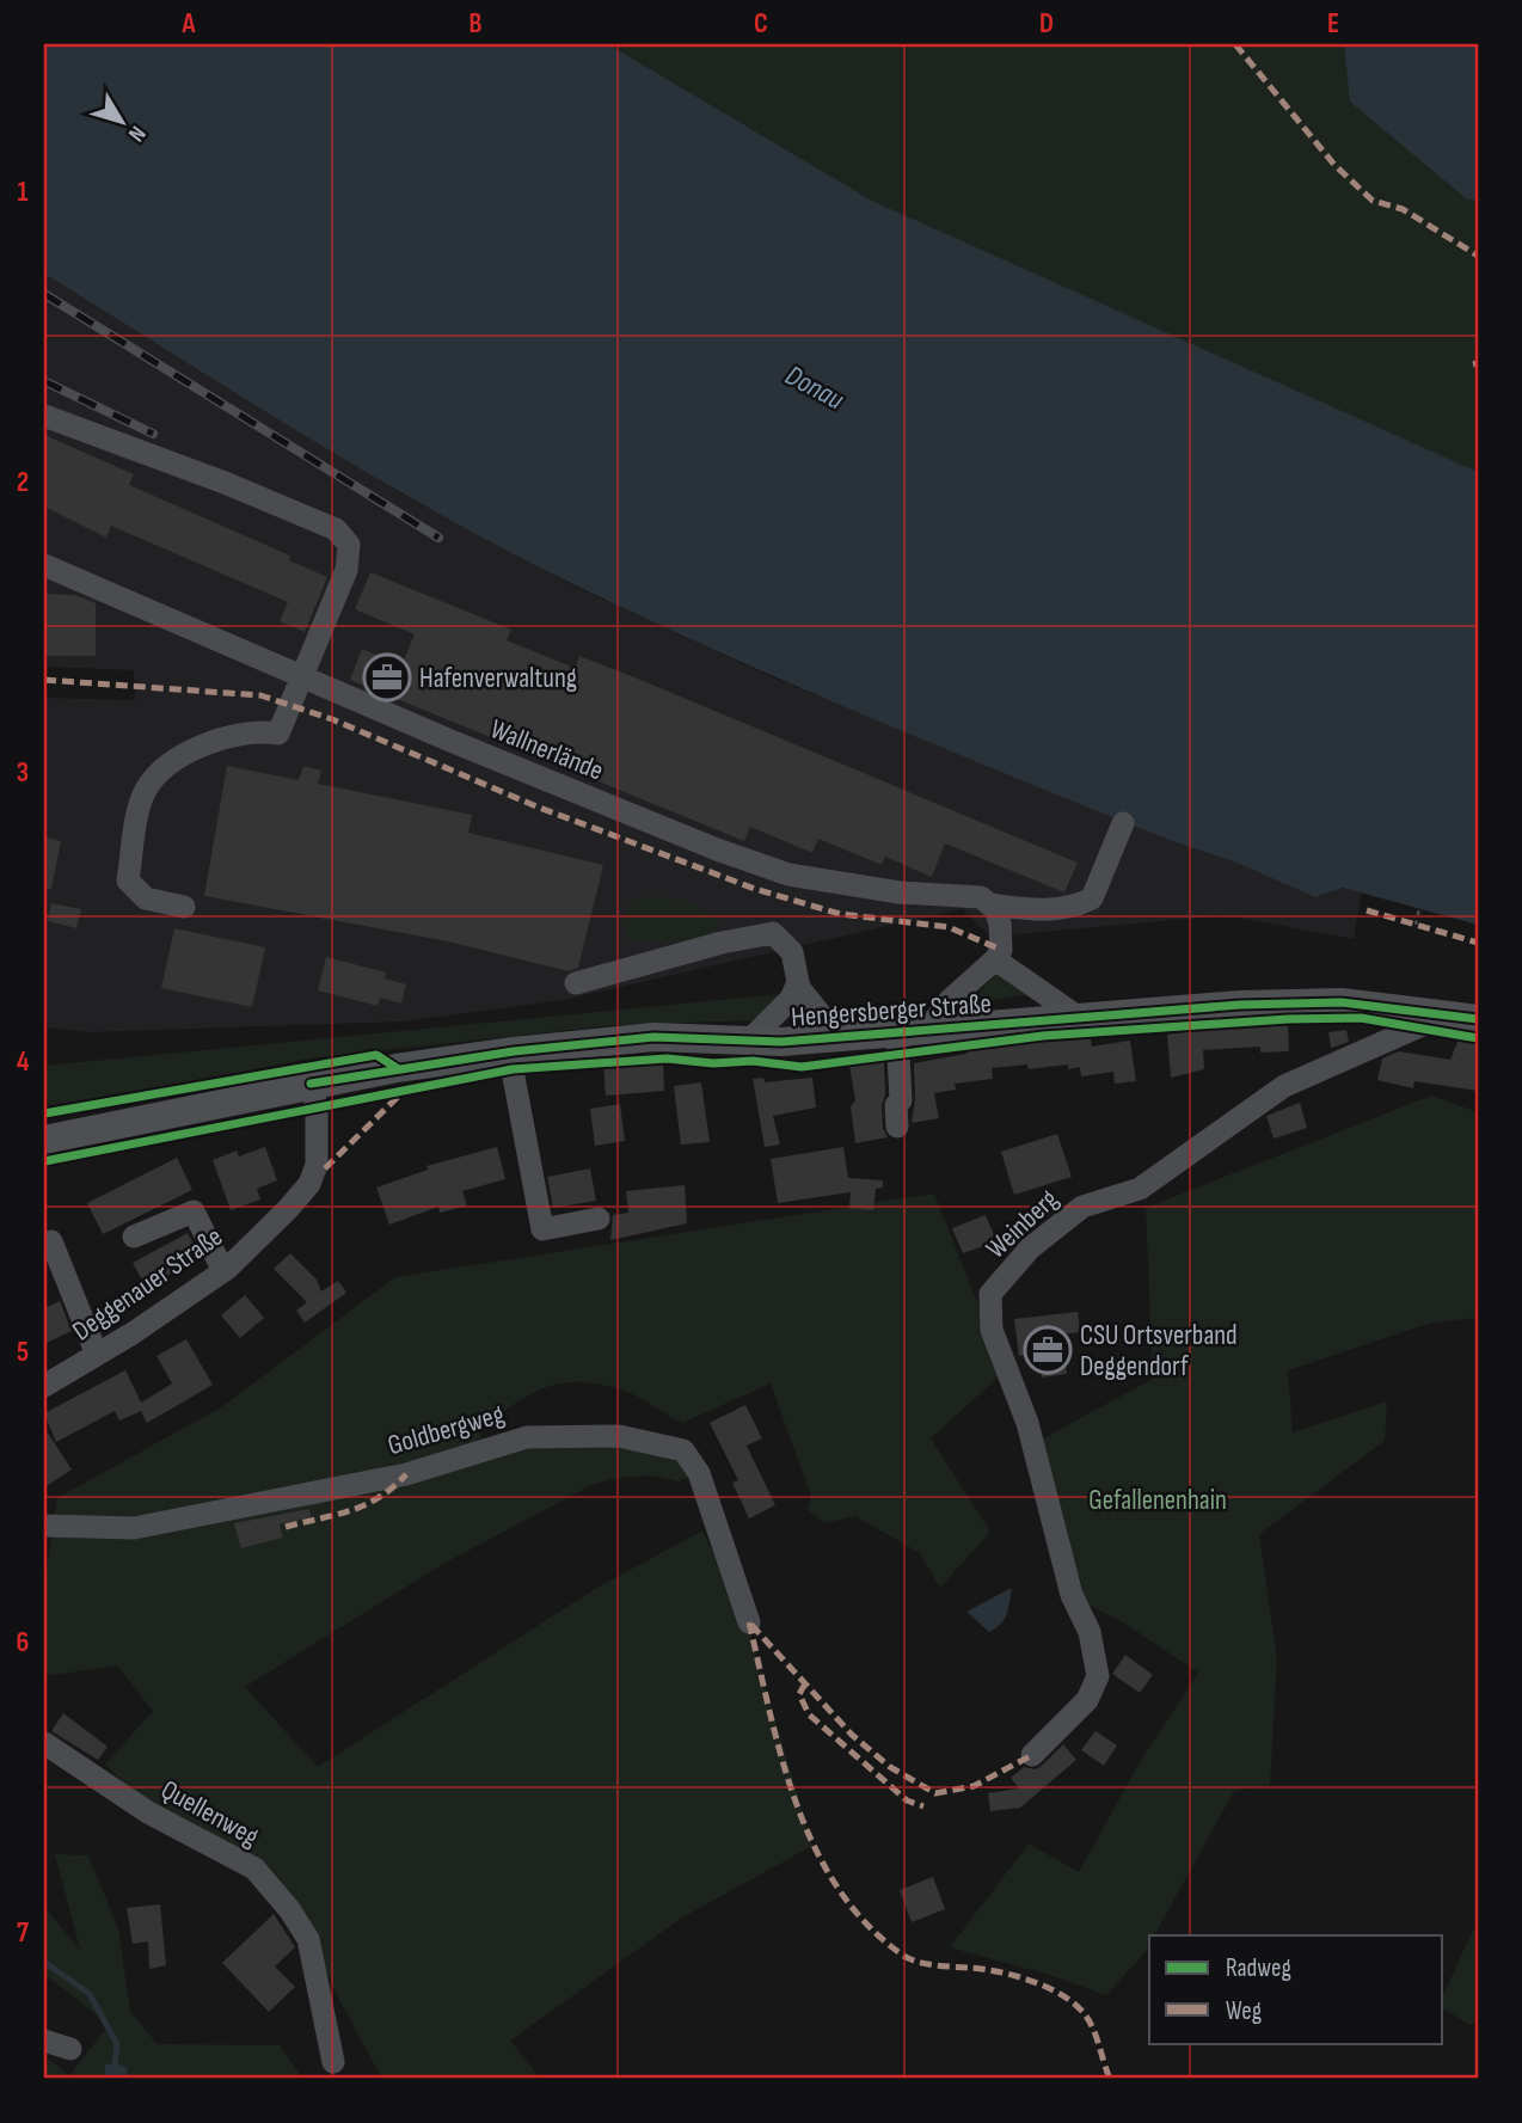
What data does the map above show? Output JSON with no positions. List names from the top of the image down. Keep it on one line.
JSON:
{"streets":{"main road":["Hengersberger Straße"],"street":["Wallnerlände","Weinberg","Deggenauer Straße","Goldbergweg","Quellenweg"]},"crossings":[["Hengersberger Straße","Weinberg"],["Hengersberger Straße","Deggenauer Straße"]],"water":["Donau"],"parks":["Gefallenenhain"],"places":{"office":["Hafenverwaltung","CSU Ortsverband Deggendorf"]},"legend":["Radweg","Weg"],"north":"bottom right","grid":{"columns":["A","B","C","D","E"],"rows":["1","2","3","4","5","6","7"]}}
